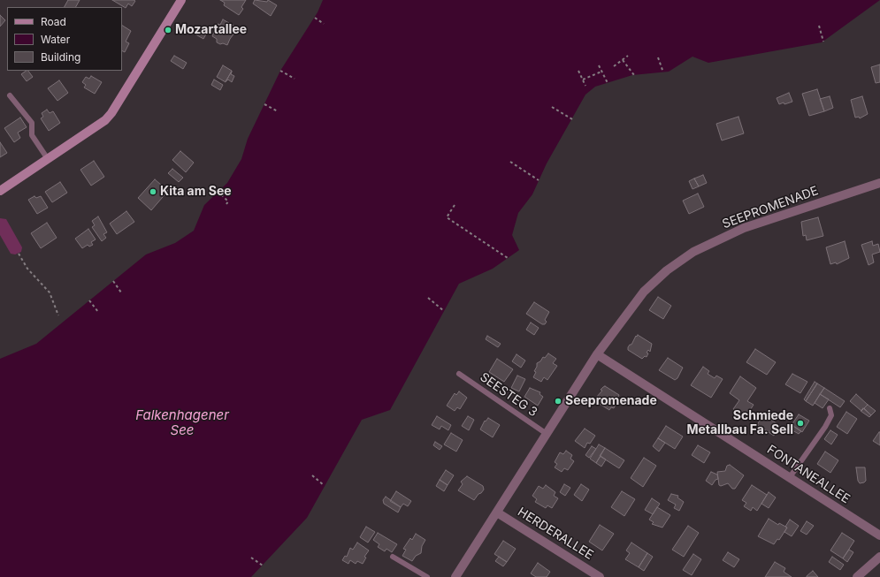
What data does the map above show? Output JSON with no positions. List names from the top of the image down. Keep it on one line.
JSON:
{"streets":{"street":["SEEPROMENADE","FONTANEALLEE","HERDERALLEE"],"lane":["SEESTEG 3"]},"crossings":[["SEEPROMENADE","SEESTEG 3"],["SEEPROMENADE","FONTANEALLEE"],["SEEPROMENADE","HERDERALLEE"]],"water":["Falkenhagener See"],"places":["Mozartallee","Kita am See","Seepromenade","Schmiede Metallbau Fa. Sell"],"legend":["Road","Water","Building"]}
